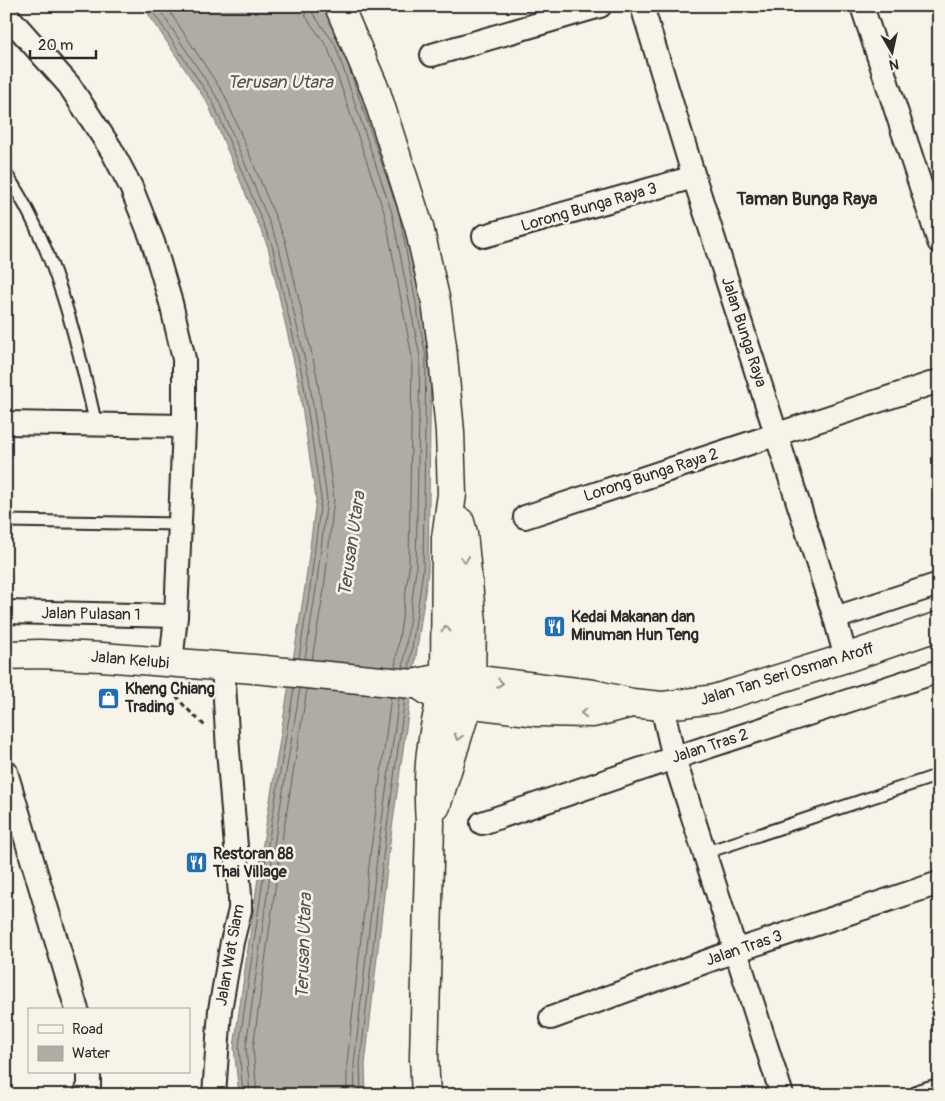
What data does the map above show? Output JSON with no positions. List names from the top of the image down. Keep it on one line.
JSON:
{"streets":{"street":["Lorong Bunga Raya 3","Jalan Bunga Raya","Lorong Bunga Raya 2","Jalan Pulasan 1","Jalan Kelubi","Jalan Tan Seri Osman Aroff","Jalan Tras 2","Jalan Tras 3","Jalan Wat Siam"]},"crossings":[["Lorong Bunga Raya 3","Jalan Bunga Raya"],["Jalan Bunga Raya","Lorong Bunga Raya 2"],["Jalan Bunga Raya","Jalan Tan Seri Osman Aroff"],["Jalan Kelubi","Jalan Tan Seri Osman Aroff"],["Jalan Kelubi","Jalan Wat Siam"]],"districts":["Taman Bunga Raya"],"water":["Terusan Utara"],"places":{"restaurant":["Kedai Makanan dan Minuman Hun Teng","Restoran 88 Thai Village"],"shop":["Kheng Chiang Trading"]},"legend":["Road","Water"],"scale_bar":"20 m","north":"bottom"}
